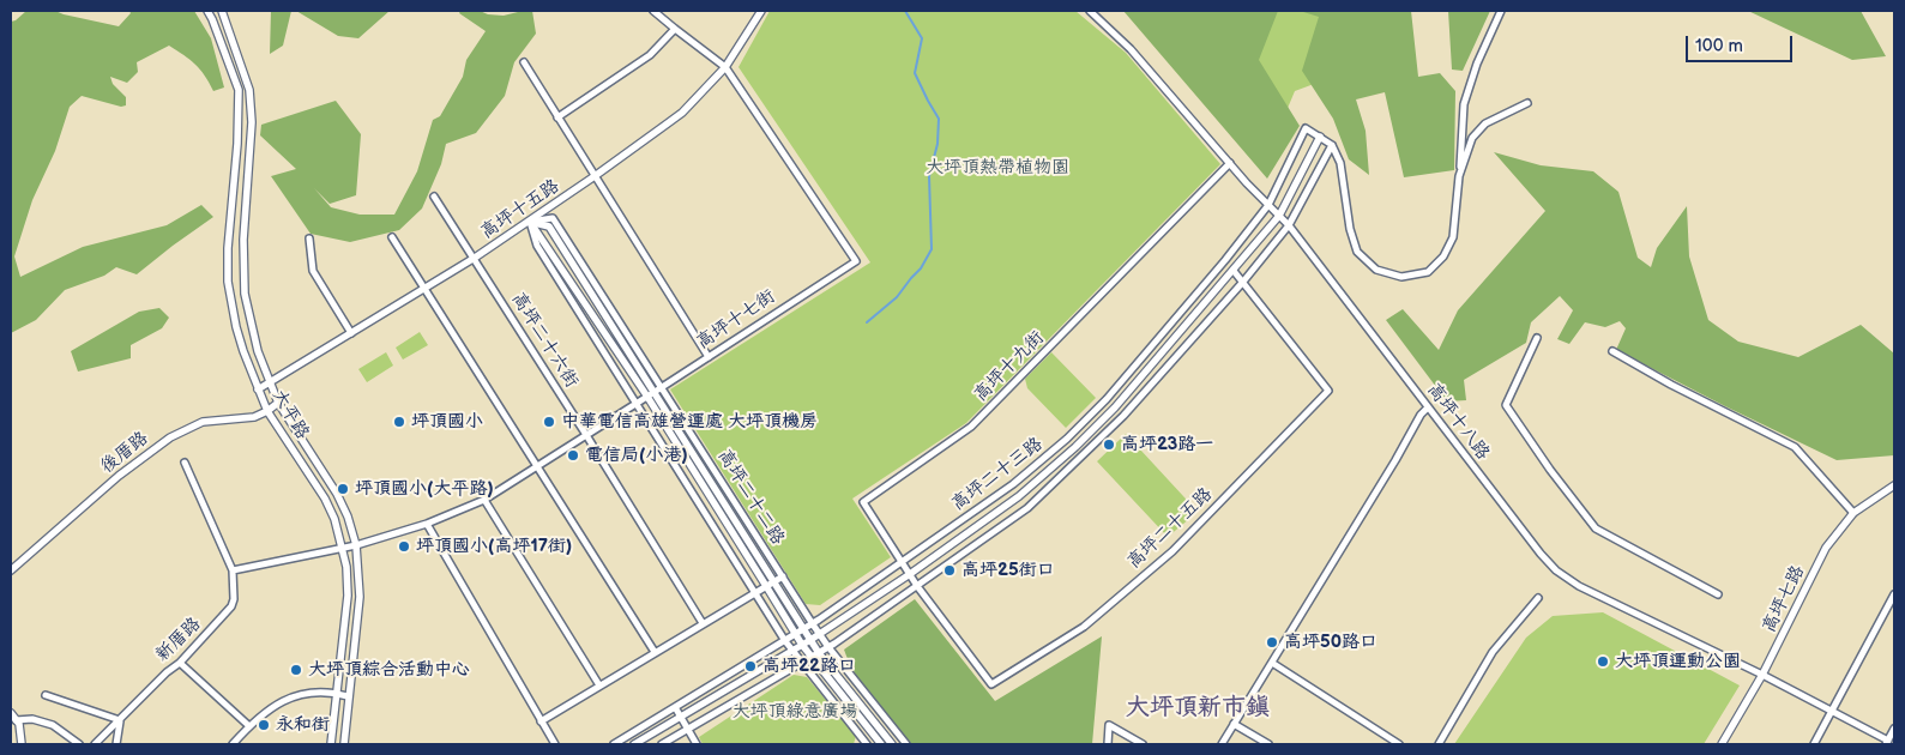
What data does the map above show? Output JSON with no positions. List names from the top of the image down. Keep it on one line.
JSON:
{"streets":{"street":["高坪十五路","高坪十七街","高坪二十六街","高坪十九街","大平路","高坪十八路","後厝路","高坪二十三路","高坪二十二路","高坪二十五路","高坪七路","新厝路"]},"crossings":[["高坪十五路","高坪十七街"],["高坪十五路","高坪二十六街"],["高坪十五路","大平路"],["高坪十五路","高坪二十二路"],["高坪十七街","高坪二十六街"],["高坪十七街","大平路"],["高坪十七街","高坪二十二路"],["高坪十九街","高坪十八路"],["高坪十九街","高坪二十三路"],["高坪十九街","高坪二十五路"],["大平路","後厝路"],["高坪十八路","高坪二十三路"],["高坪十八路","高坪七路"],["高坪二十三路","高坪二十二路"],["高坪二十三路","高坪二十五路"]],"districts":["大坪頂新市鎮"],"parks":["大坪頂熱帶植物園","大坪頂綠意廣場"],"places":["坪頂國小","中華電信高雄營運處 大坪頂機房","高坪23路一","電信局(小港)","坪頂國小(大平路)","坪頂國小(高坪17街)","高坪25街口","高坪50路口","大坪頂運動公園","高坪22路口","大坪頂綜合活動中心","永和街"],"scale_bar":"100 m"}
